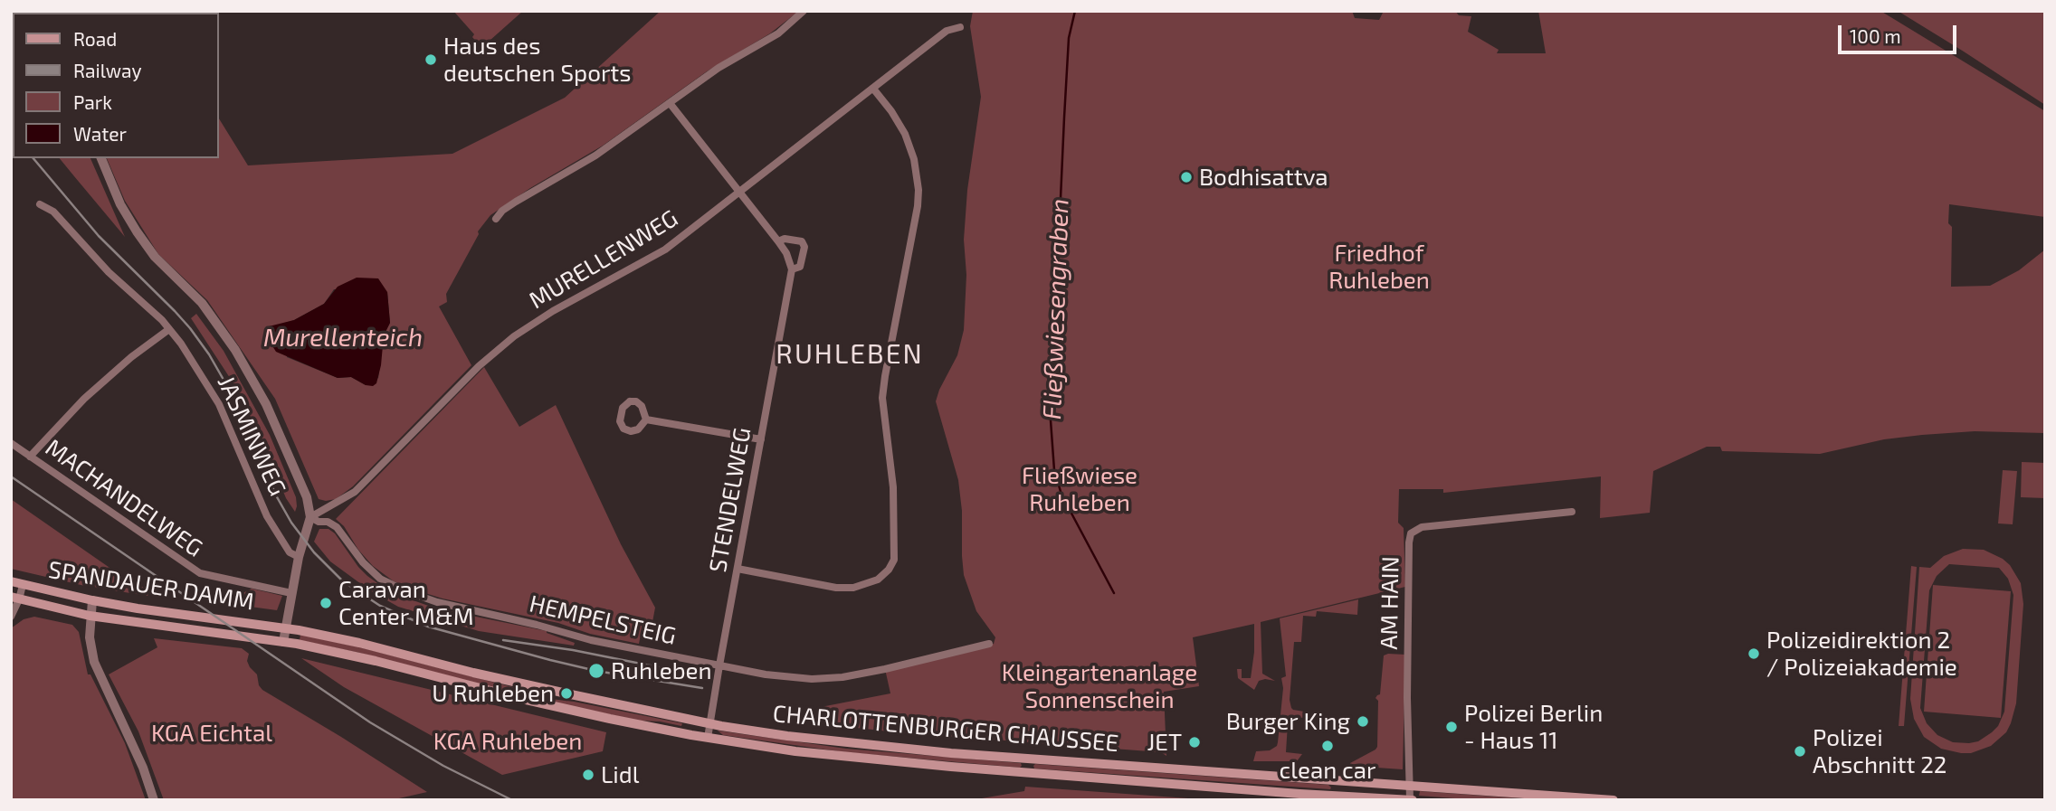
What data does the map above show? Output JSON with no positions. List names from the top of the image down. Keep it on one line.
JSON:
{"streets":{"main road":["SPANDAUER DAMM","CHARLOTTENBURGER CHAUSSEE"],"street":["MURELLENWEG","JASMINWEG","MACHANDELWEG","STENDELWEG","AM HAIN","HEMPELSTEIG"]},"crossings":[["MURELLENWEG","HEMPELSTEIG"],["STENDELWEG","HEMPELSTEIG"],["STENDELWEG","CHARLOTTENBURGER CHAUSSEE"],["SPANDAUER DAMM","CHARLOTTENBURGER CHAUSSEE"],["AM HAIN","CHARLOTTENBURGER CHAUSSEE"]],"districts":["RUHLEBEN"],"water":["Fließwiesengraben","Murellenteich"],"parks":["Friedhof Ruhleben","Fließwiese Ruhleben","Kleingartenanlage Sonnenschein","KGA Eichtal","KGA Ruhleben"],"places":["Haus des deutschen Sports","Bodhisattva","Caravan Center M&M","Polizeidirektion 2 / Polizeiakademie","Ruhleben","U Ruhleben","Burger King","Polizei Berlin - Haus 11","JET","clean car","Polizei Abschnitt 22","Lidl"],"legend":["Road","Railway","Park","Water"],"scale_bar":"100 m"}
